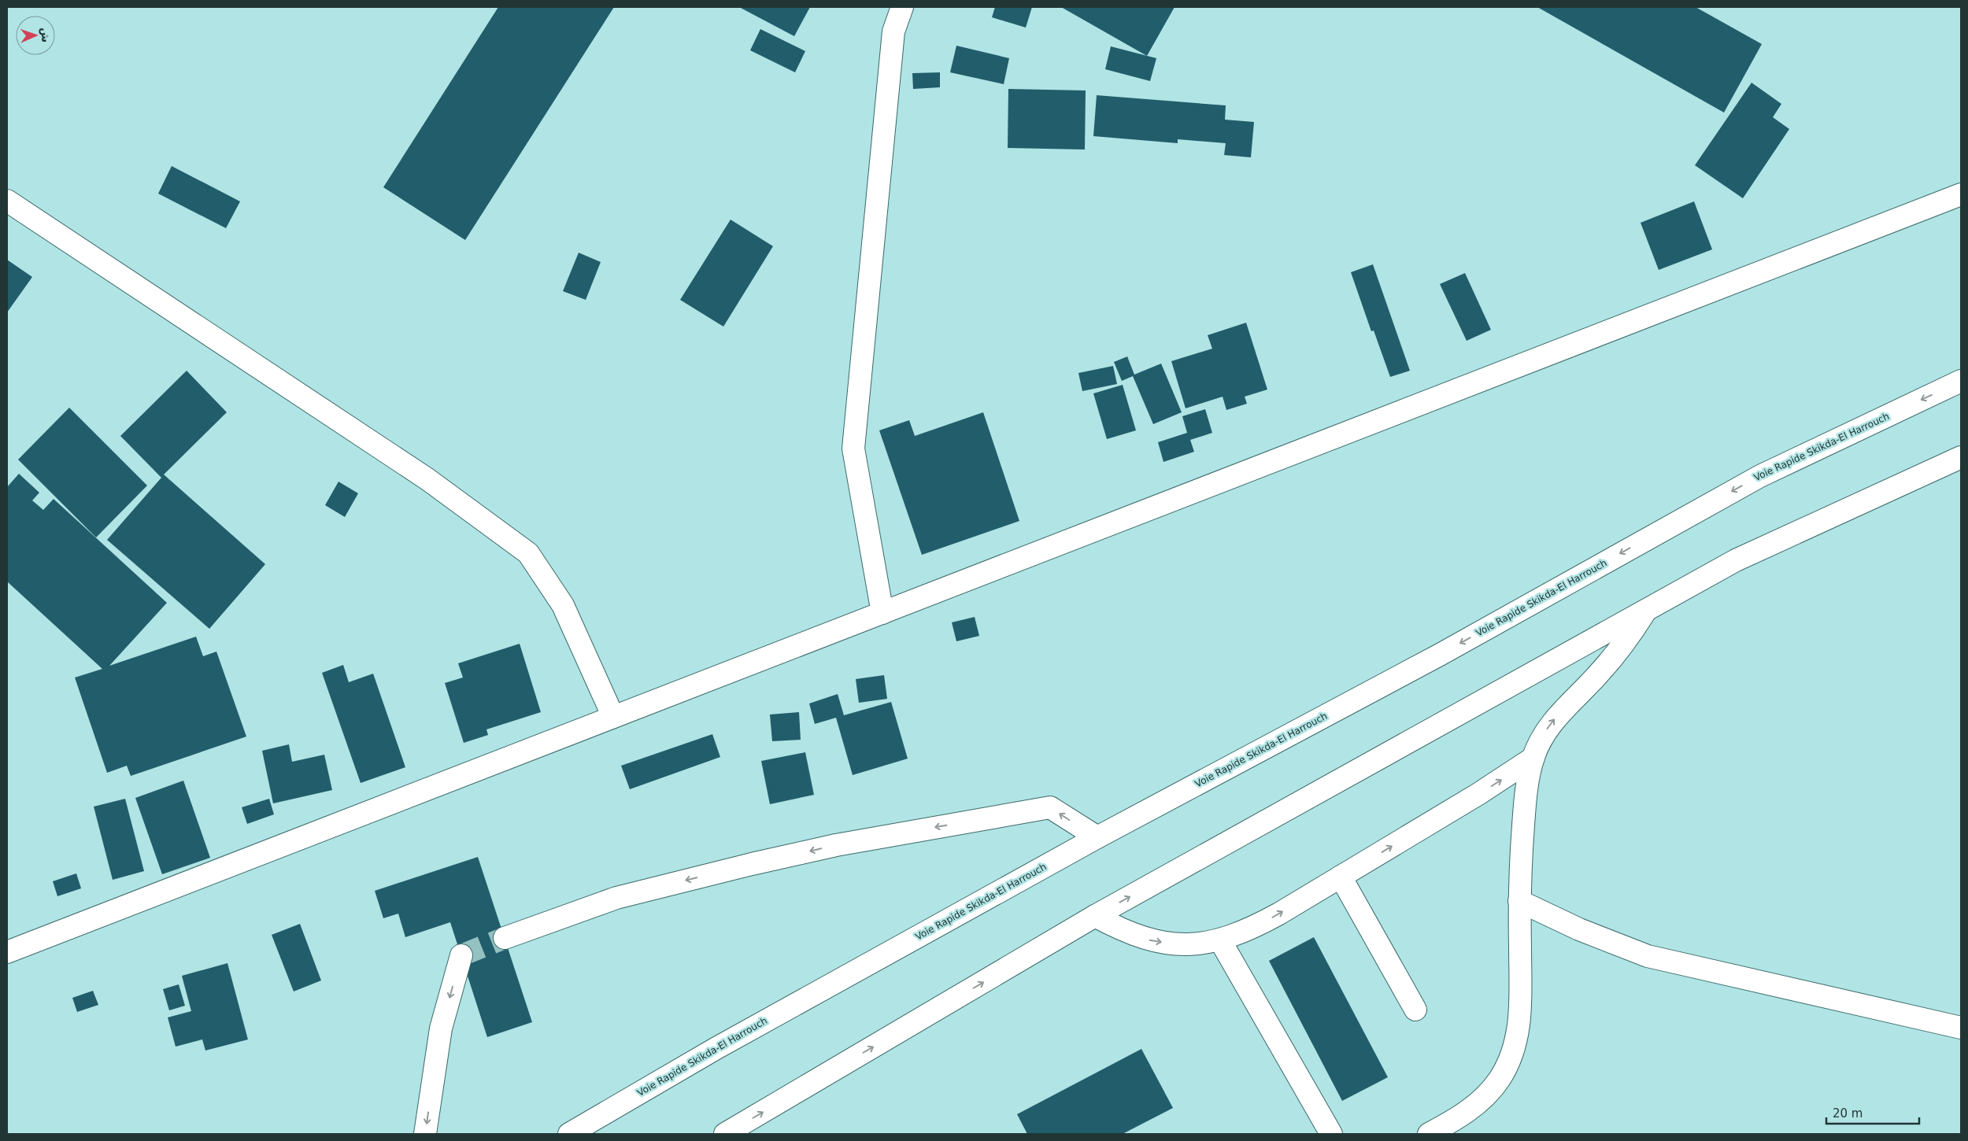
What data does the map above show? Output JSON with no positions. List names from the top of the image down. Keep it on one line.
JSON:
{"streets":{"main road":["Voie Rapide Skikda-El Harrouch"]},"scale_bar":"20 m","north":"right"}
